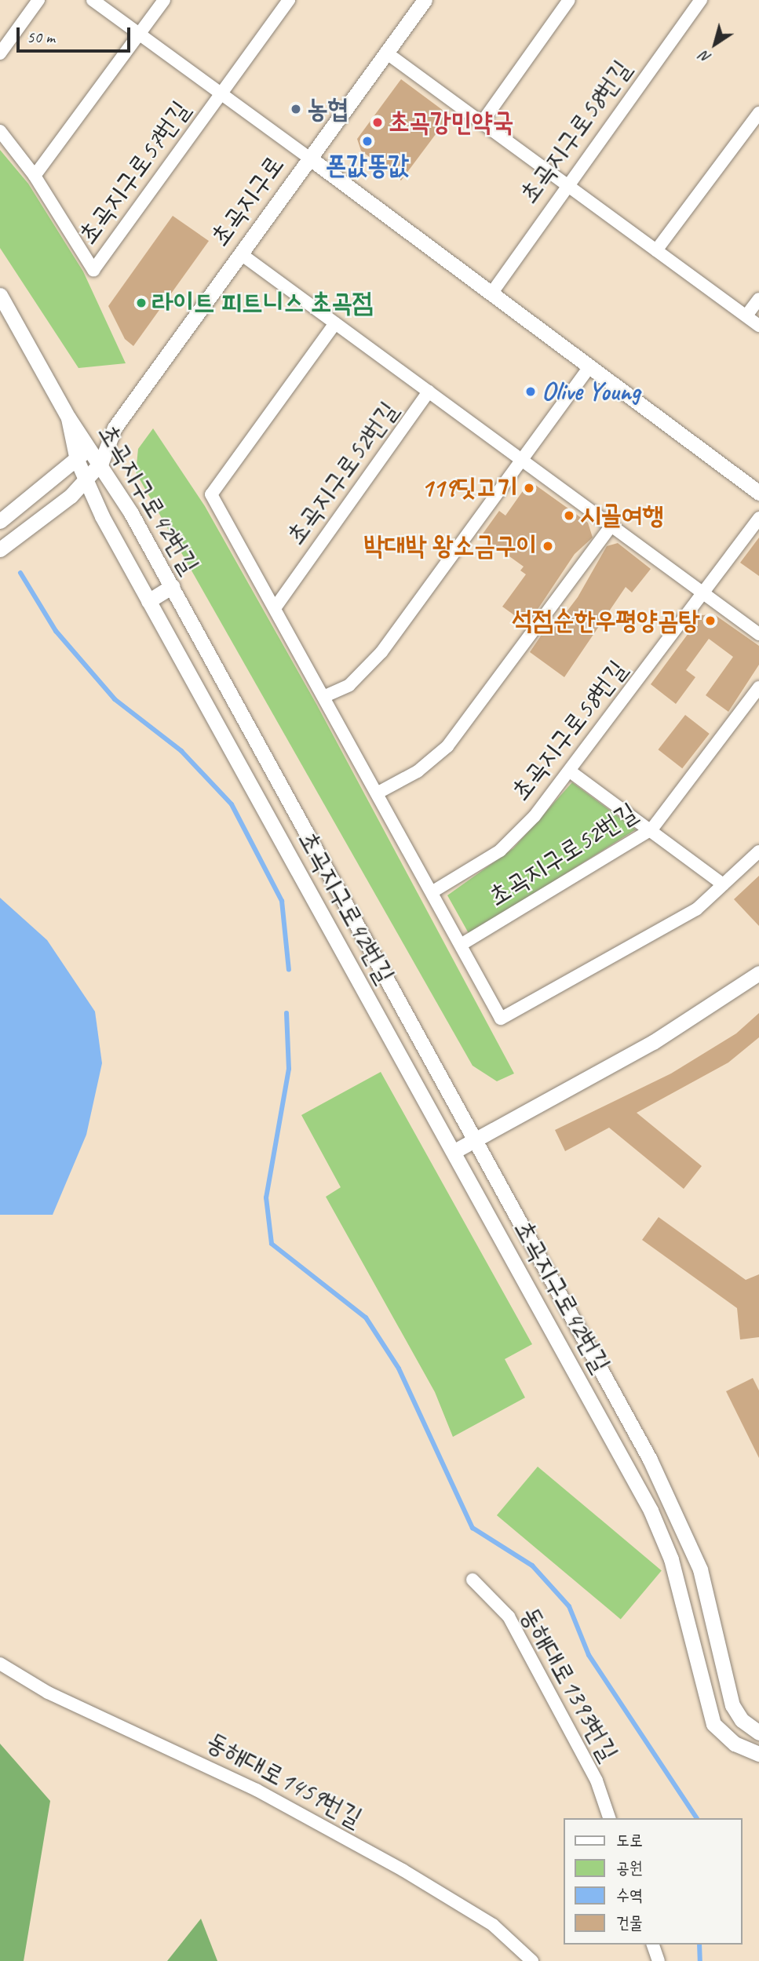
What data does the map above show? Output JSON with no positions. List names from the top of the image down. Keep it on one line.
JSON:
{"streets":{"street":["초곡지구로58번길","초곡지구로57번길","초곡지구로","초곡지구로52번길","초곡지구로42번길","동해대로1393번길","동해대로1459번길"]},"crossings":[["초곡지구로58번길","초곡지구로52번길"],["초곡지구로57번길","초곡지구로"],["초곡지구로","초곡지구로52번길"],["초곡지구로","초곡지구로42번길"]],"places":["농협","초곡강민약국","폰값똥값","라이트 피트니스 초곡점","Olive Young","119딧고기","시골여행","박대박 왕소금구이","석점순한우평양곰탕"],"legend":["도로","공원","수역","건물"],"scale_bar":"50 m","north":"bottom left"}
